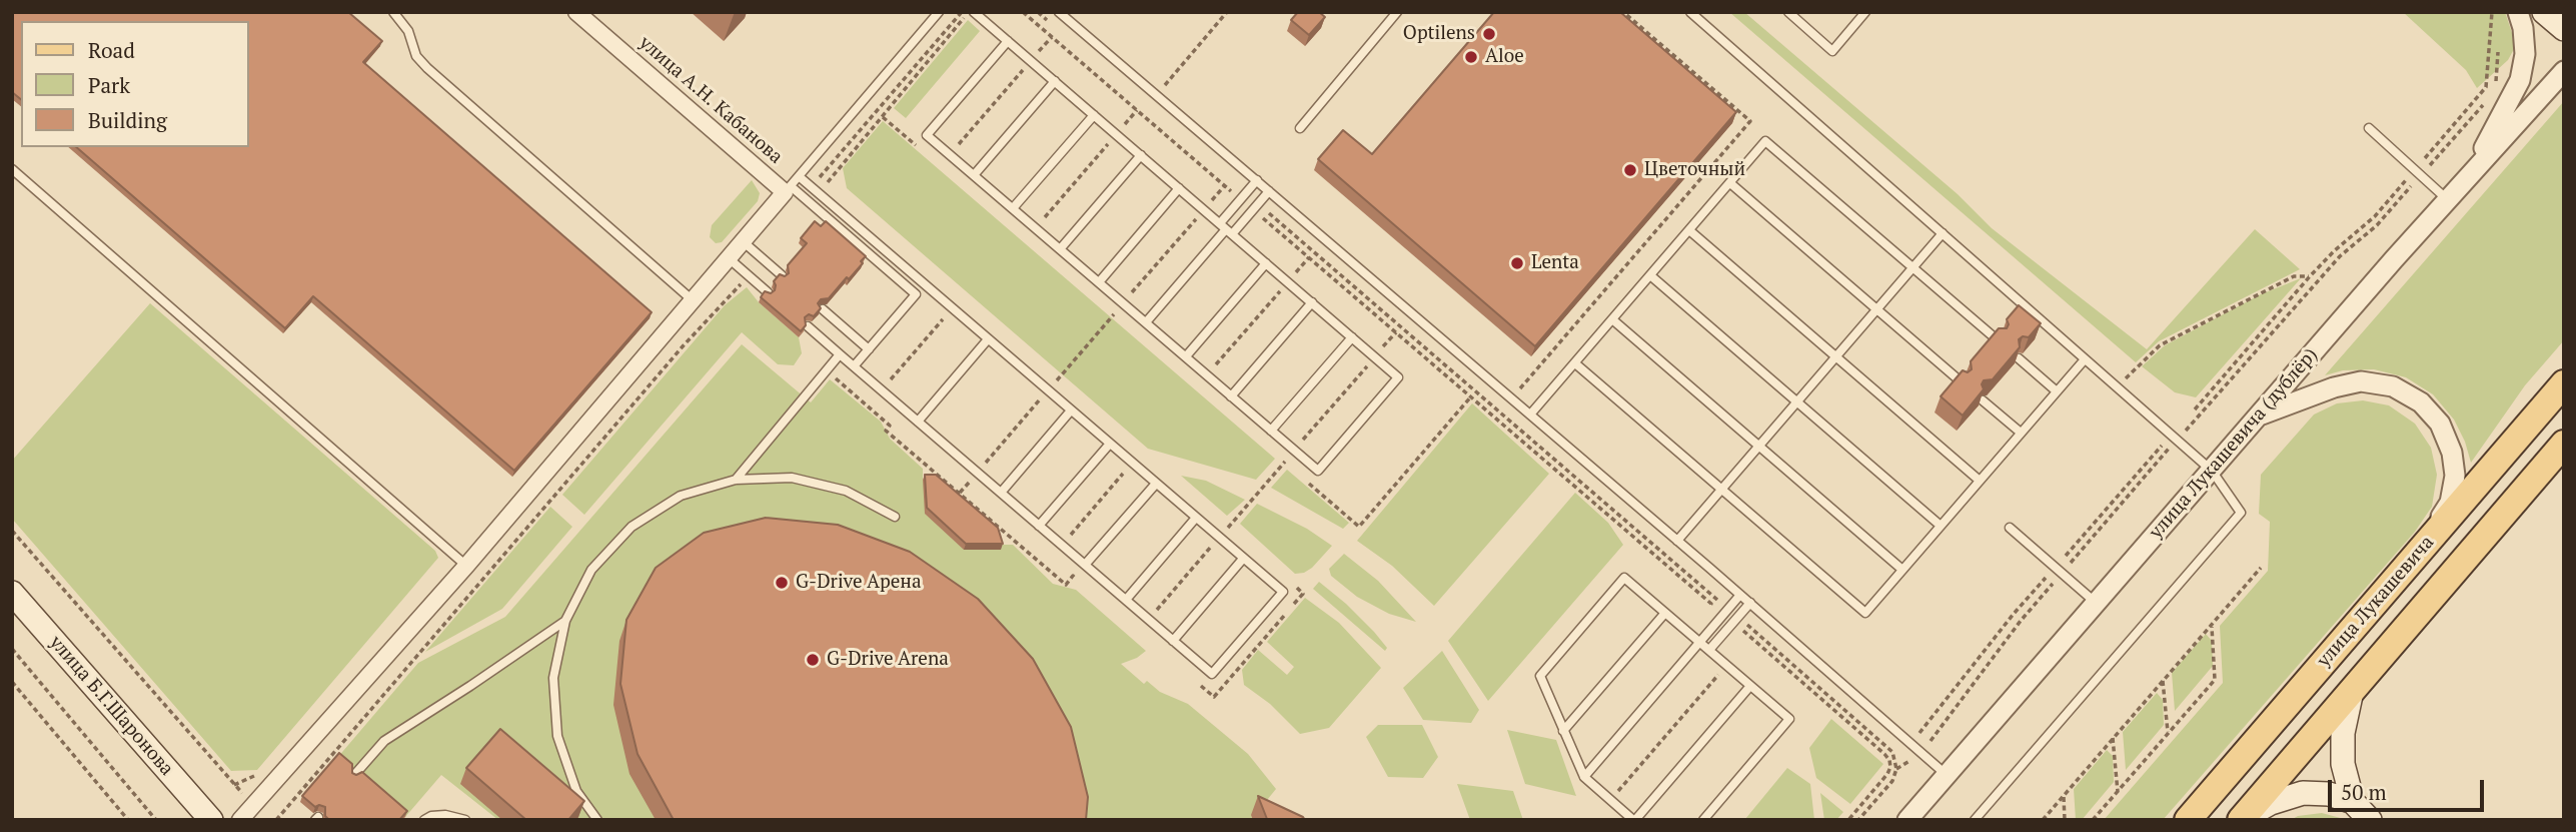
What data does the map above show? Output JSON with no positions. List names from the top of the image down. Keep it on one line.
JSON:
{"streets":{"main road":["улица Лукашевича","улица Б.Г.Шаронова"],"street":["улица А.Н. Кабанова","улица Лукашевича (дублёр)"]},"places":["Optilens","Aloe","Цветочный","Lenta","G-Drive Арена","G-Drive Arena"],"legend":["Road","Park","Building"],"scale_bar":"50 m"}
